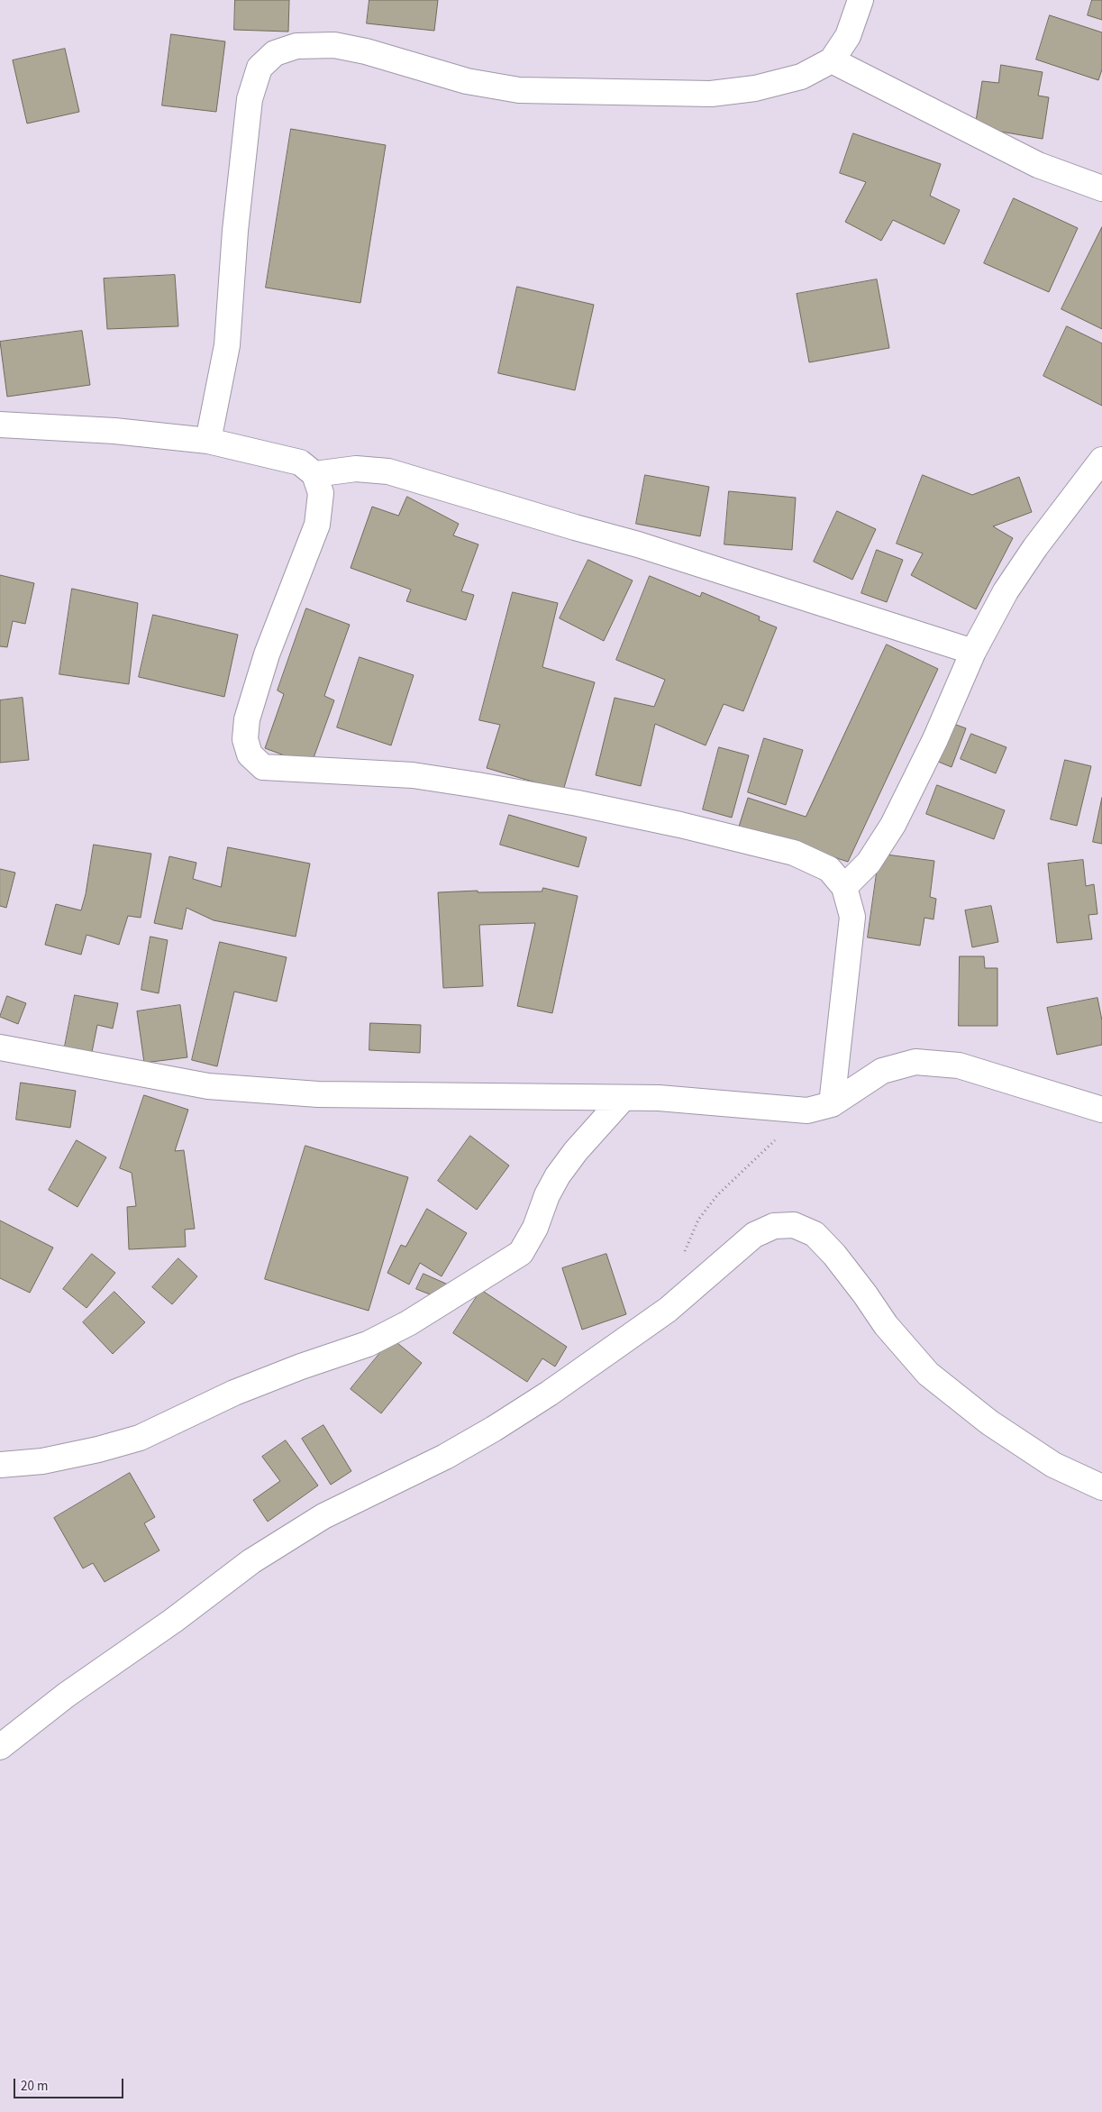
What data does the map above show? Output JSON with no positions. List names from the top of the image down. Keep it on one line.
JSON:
{"scale_bar":"20 m"}
